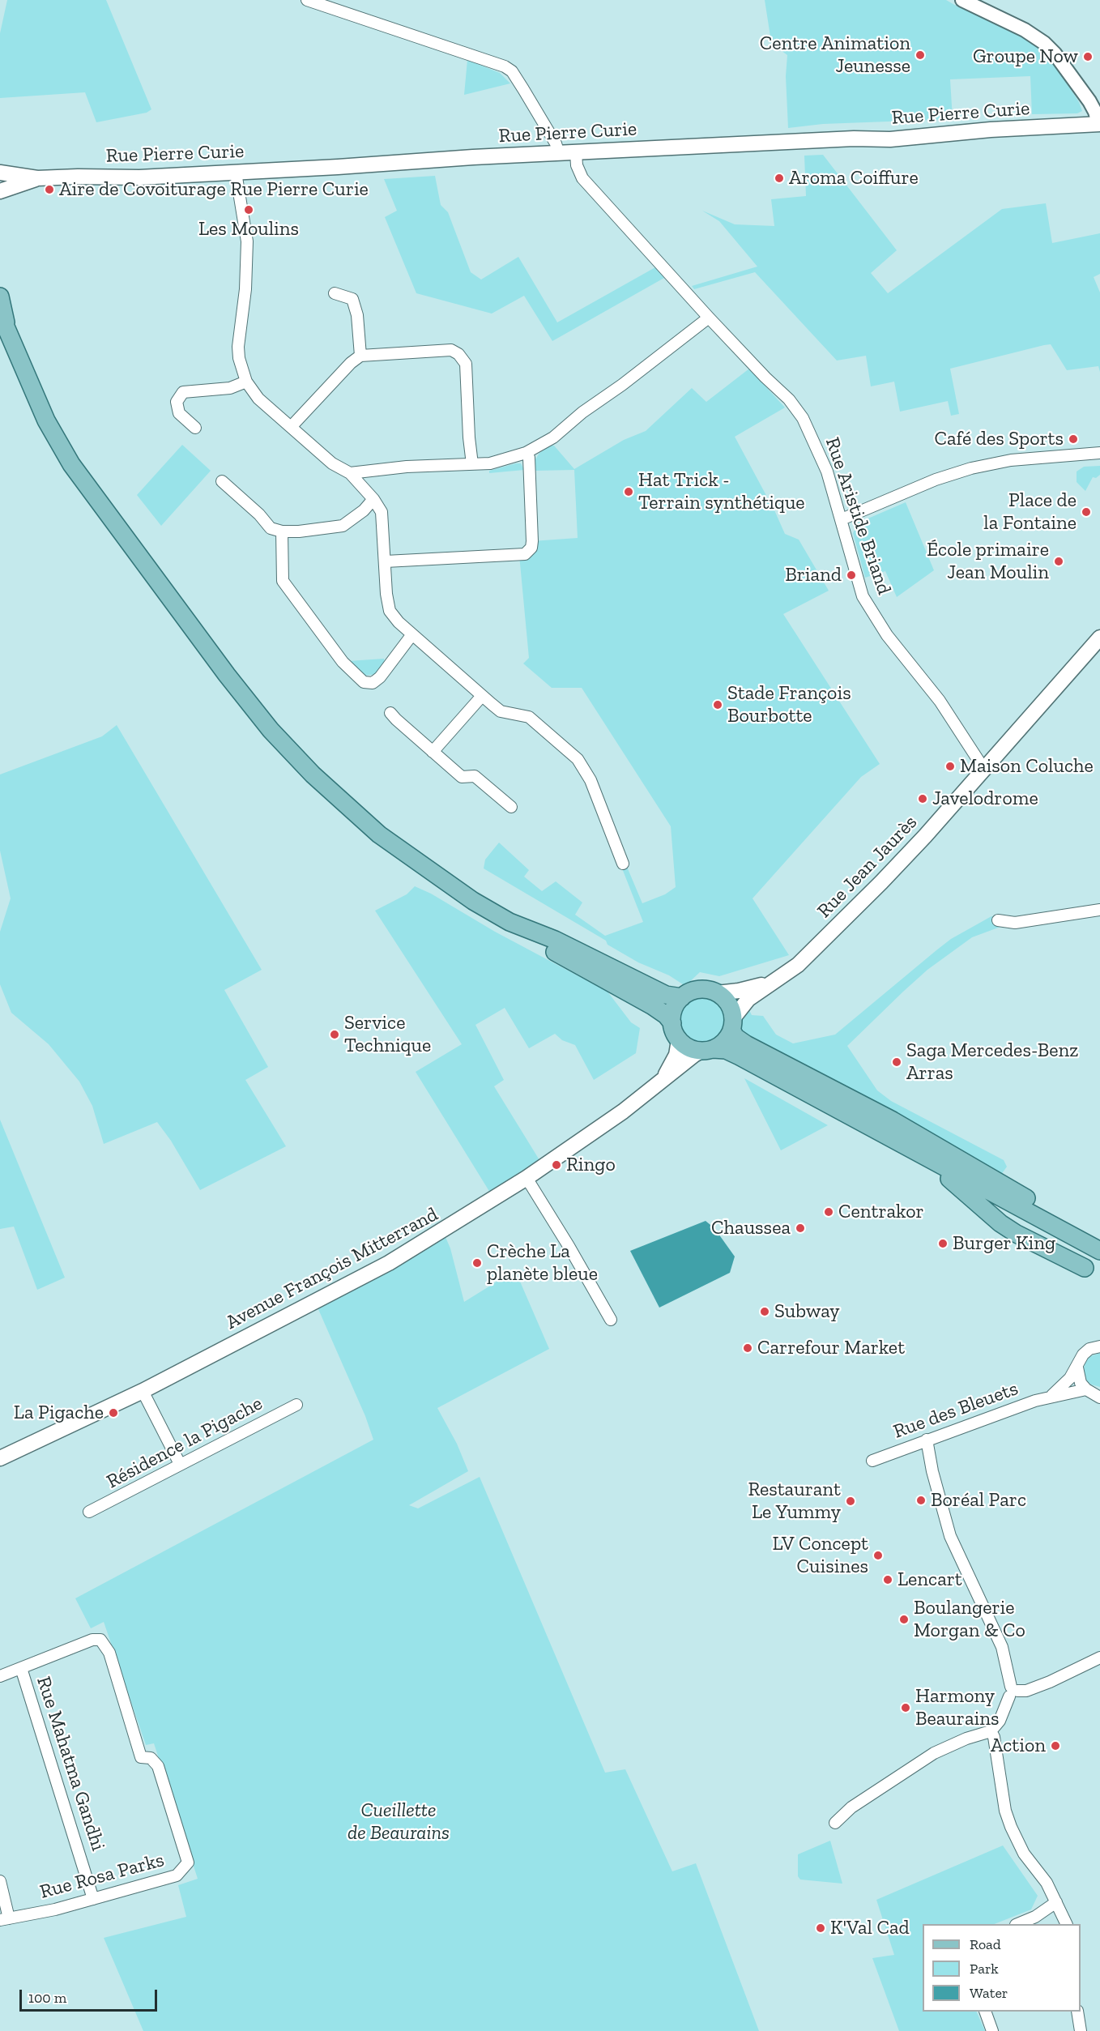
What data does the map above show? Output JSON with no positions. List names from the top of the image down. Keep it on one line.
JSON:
{"streets":{"main road":["Rue Pierre Curie","Rue Jean Jaurès","Avenue François Mitterrand"],"street":["Rue Aristide Briand","Rue des Bleuets","Résidence la Pigache","Rue Mahatma Gandhi","Rue Rosa Parks"]},"crossings":[["Rue Pierre Curie","Rue Aristide Briand"],["Rue Aristide Briand","Rue Jean Jaurès"],["Rue Mahatma Gandhi","Rue Rosa Parks"]],"parks":["Cueillette de Beaurains"],"places":["Centre Animation Jeunesse","Groupe Now","Aroma Coiffure","Aire de Covoiturage Rue Pierre Curie","Les Moulins","Café des Sports","Hat Trick - Terrain synthétique","Place de la Fontaine","École primaire Jean Moulin","Briand","Stade François Bourbotte","Maison Coluche","Javelodrome","Service Technique","Saga Mercedes-Benz Arras","Ringo","Centrakor","Chaussea","Burger King","Crèche La planète bleue","Subway","Carrefour Market","La Pigache","Boréal Parc","Restaurant Le Yummy","LV Concept Cuisines","Lencart","Boulangerie Morgan & Co","Harmony Beaurains","Action","K'Val Cad"],"legend":["Road","Park","Water"],"scale_bar":"100 m"}
